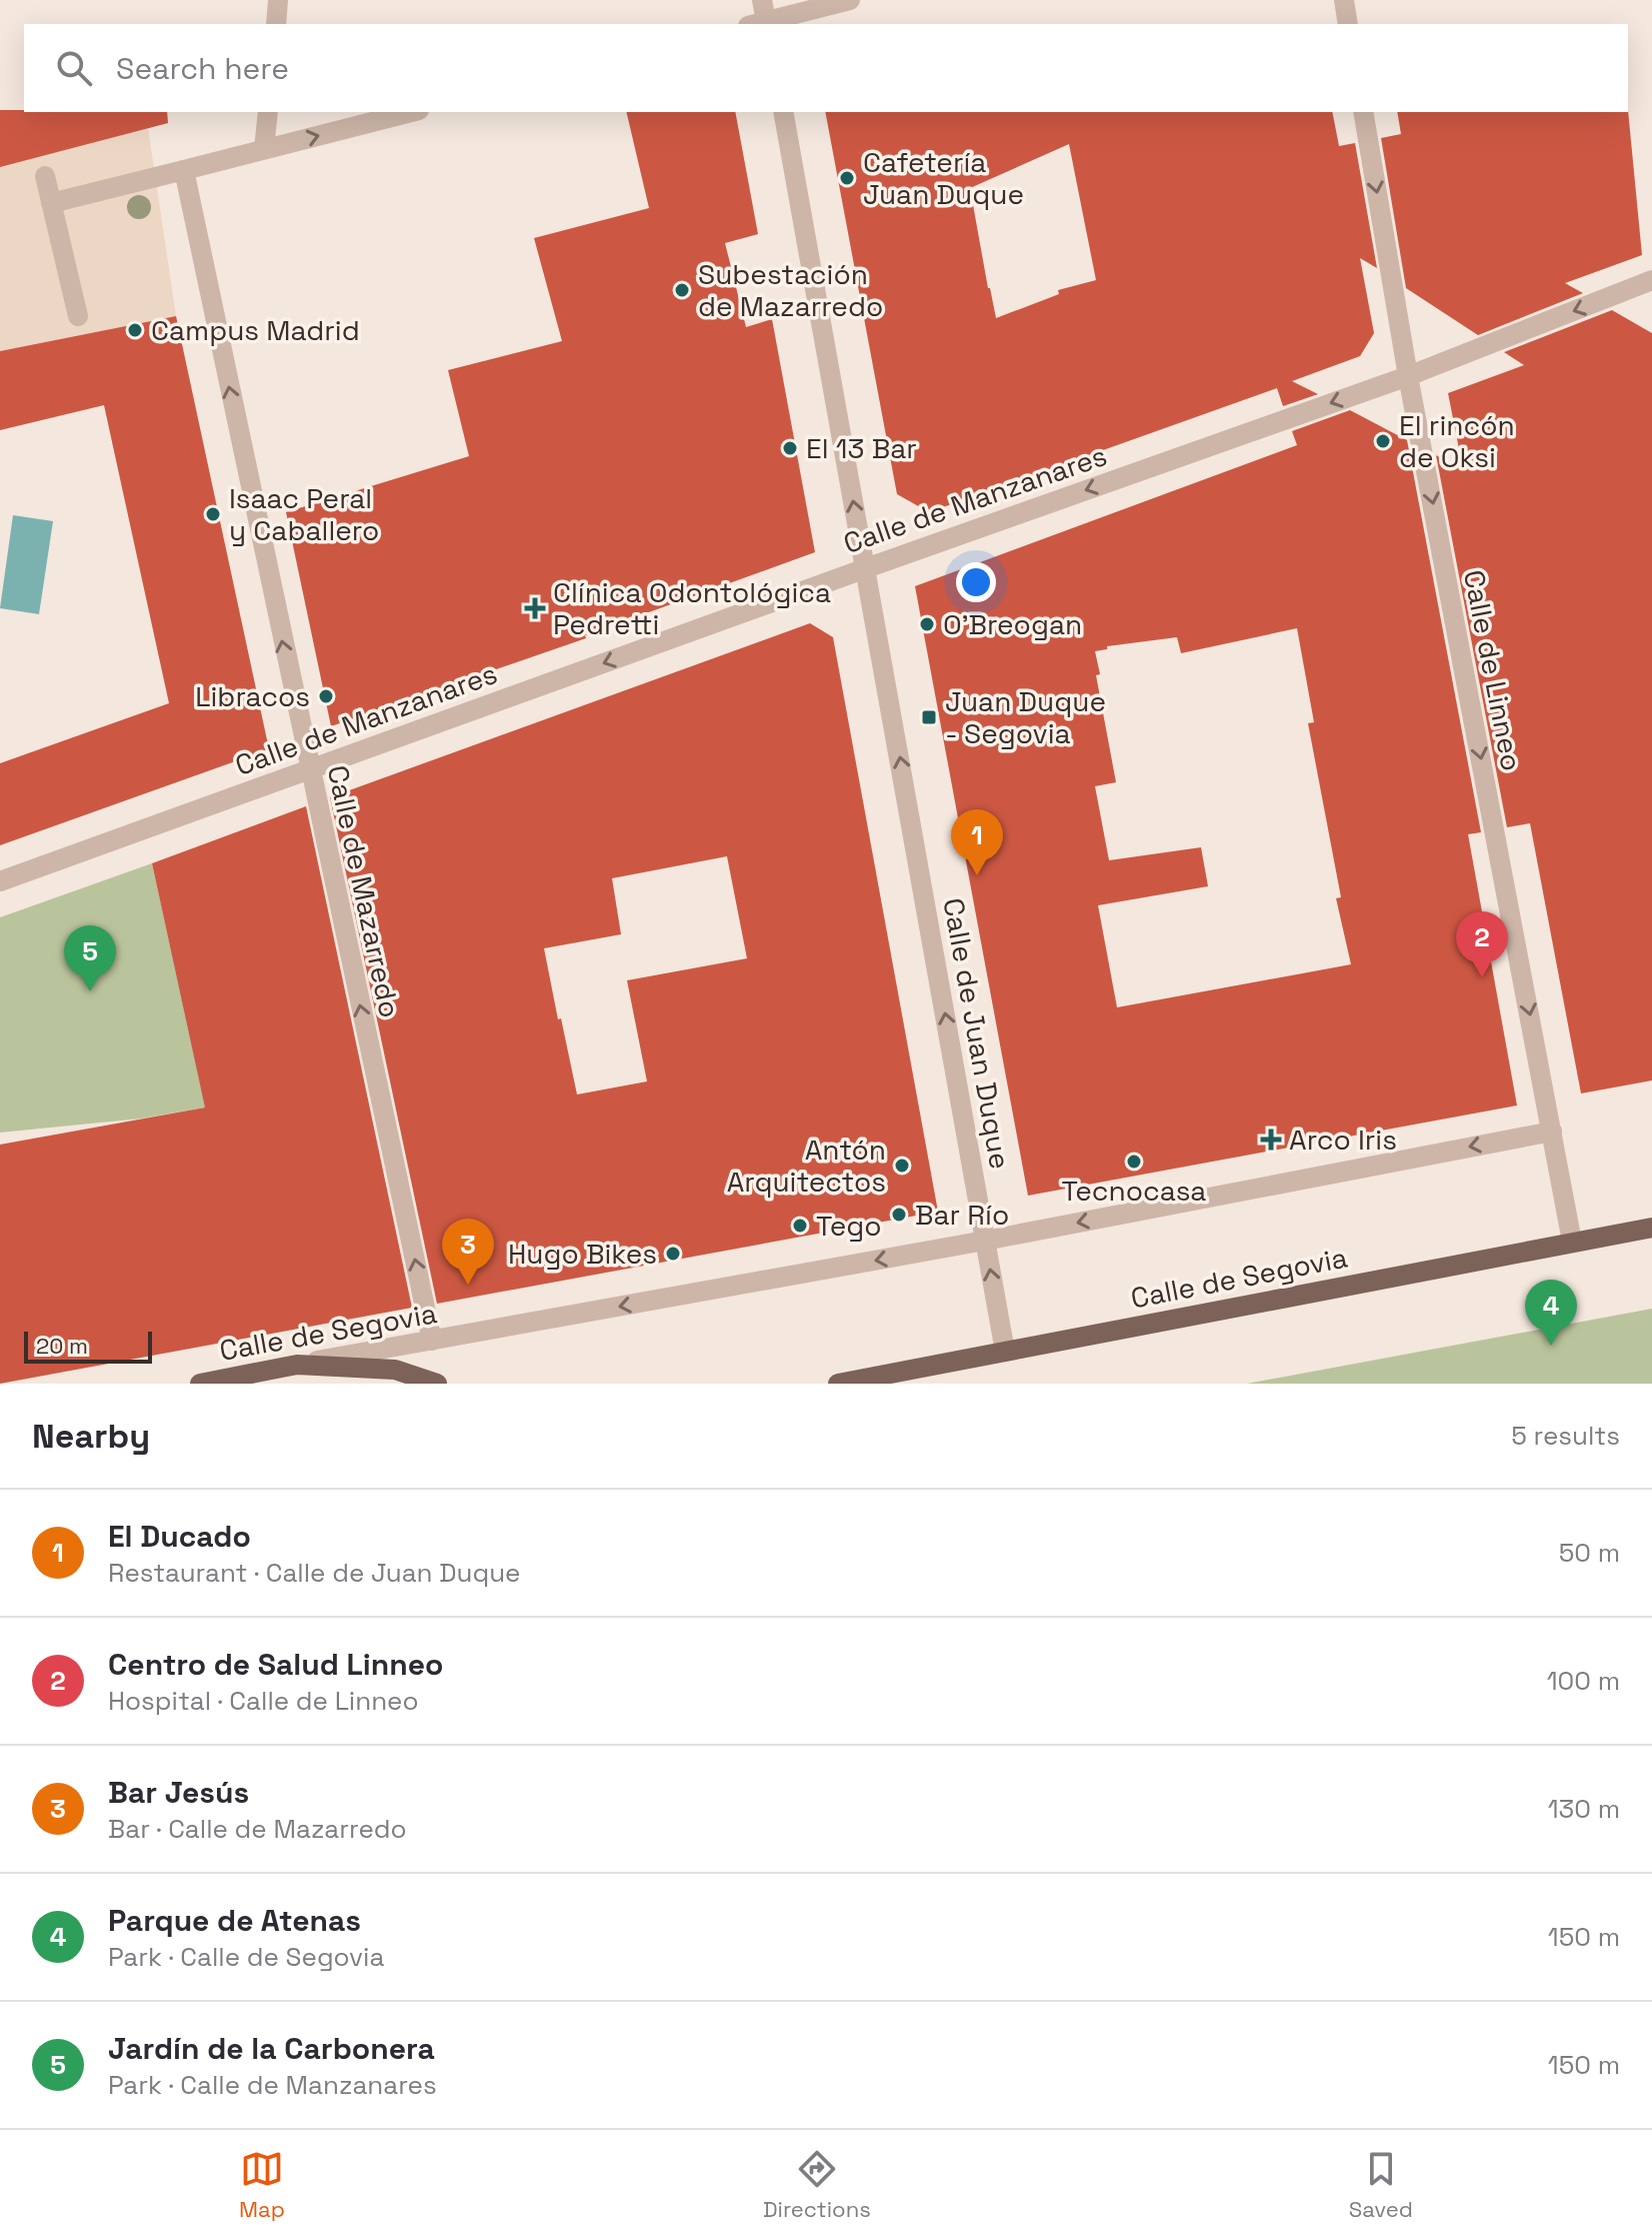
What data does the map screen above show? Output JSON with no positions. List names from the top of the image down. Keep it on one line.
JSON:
{"streets":{"main road":["Calle de Segovia"],"street":["Calle de Manzanares","Calle de Linneo","Calle de Mazarredo","Calle de Juan Duque"]},"crossings":[["Calle de Manzanares","Calle de Linneo"],["Calle de Manzanares","Calle de Mazarredo"],["Calle de Manzanares","Calle de Juan Duque"],["Calle de Linneo","Calle de Segovia"],["Calle de Mazarredo","Calle de Segovia"],["Calle de Juan Duque","Calle de Segovia"]],"one_way":["Calle de Manzanares","Calle de Linneo","Calle de Mazarredo","Calle de Juan Duque","Calle de Segovia"],"places":{"other":["Cafetería Juan Duque","Subestación de Mazarredo","Campus Madrid","El rincón de Oksi","El 13 Bar","Isaac Peral y Caballero","O'Breogan","Libracos","Tecnocasa","Antón Arquitectos","Bar Río","Tego","Hugo Bikes"],"health":["Clínica Odontológica Pedretti","Arco Iris"],"transit":["Juan Duque - Segovia"]},"scale_bar":"20 m","page":{"search":"Search here","pins":["1","2","5","3","4"],"scale":"20 m","heading":["Nearby","5 results"],"list":[{"mark":"1","name":"El Ducado","note":"Restaurant · Calle de Juan Duque","value":"50 m"},{"mark":"2","name":"Centro de Salud Linneo","note":"Hospital · Calle de Linneo","value":"100 m"},{"mark":"3","name":"Bar Jesús","note":"Bar · Calle de Mazarredo","value":"130 m"},{"mark":"4","name":"Parque de Atenas","note":"Park · Calle de Segovia","value":"150 m"},{"mark":"5","name":"Jardín de la Carbonera","note":"Park · Calle de Manzanares","value":"150 m"}],"nav":["Map","Directions","Saved"]}}
